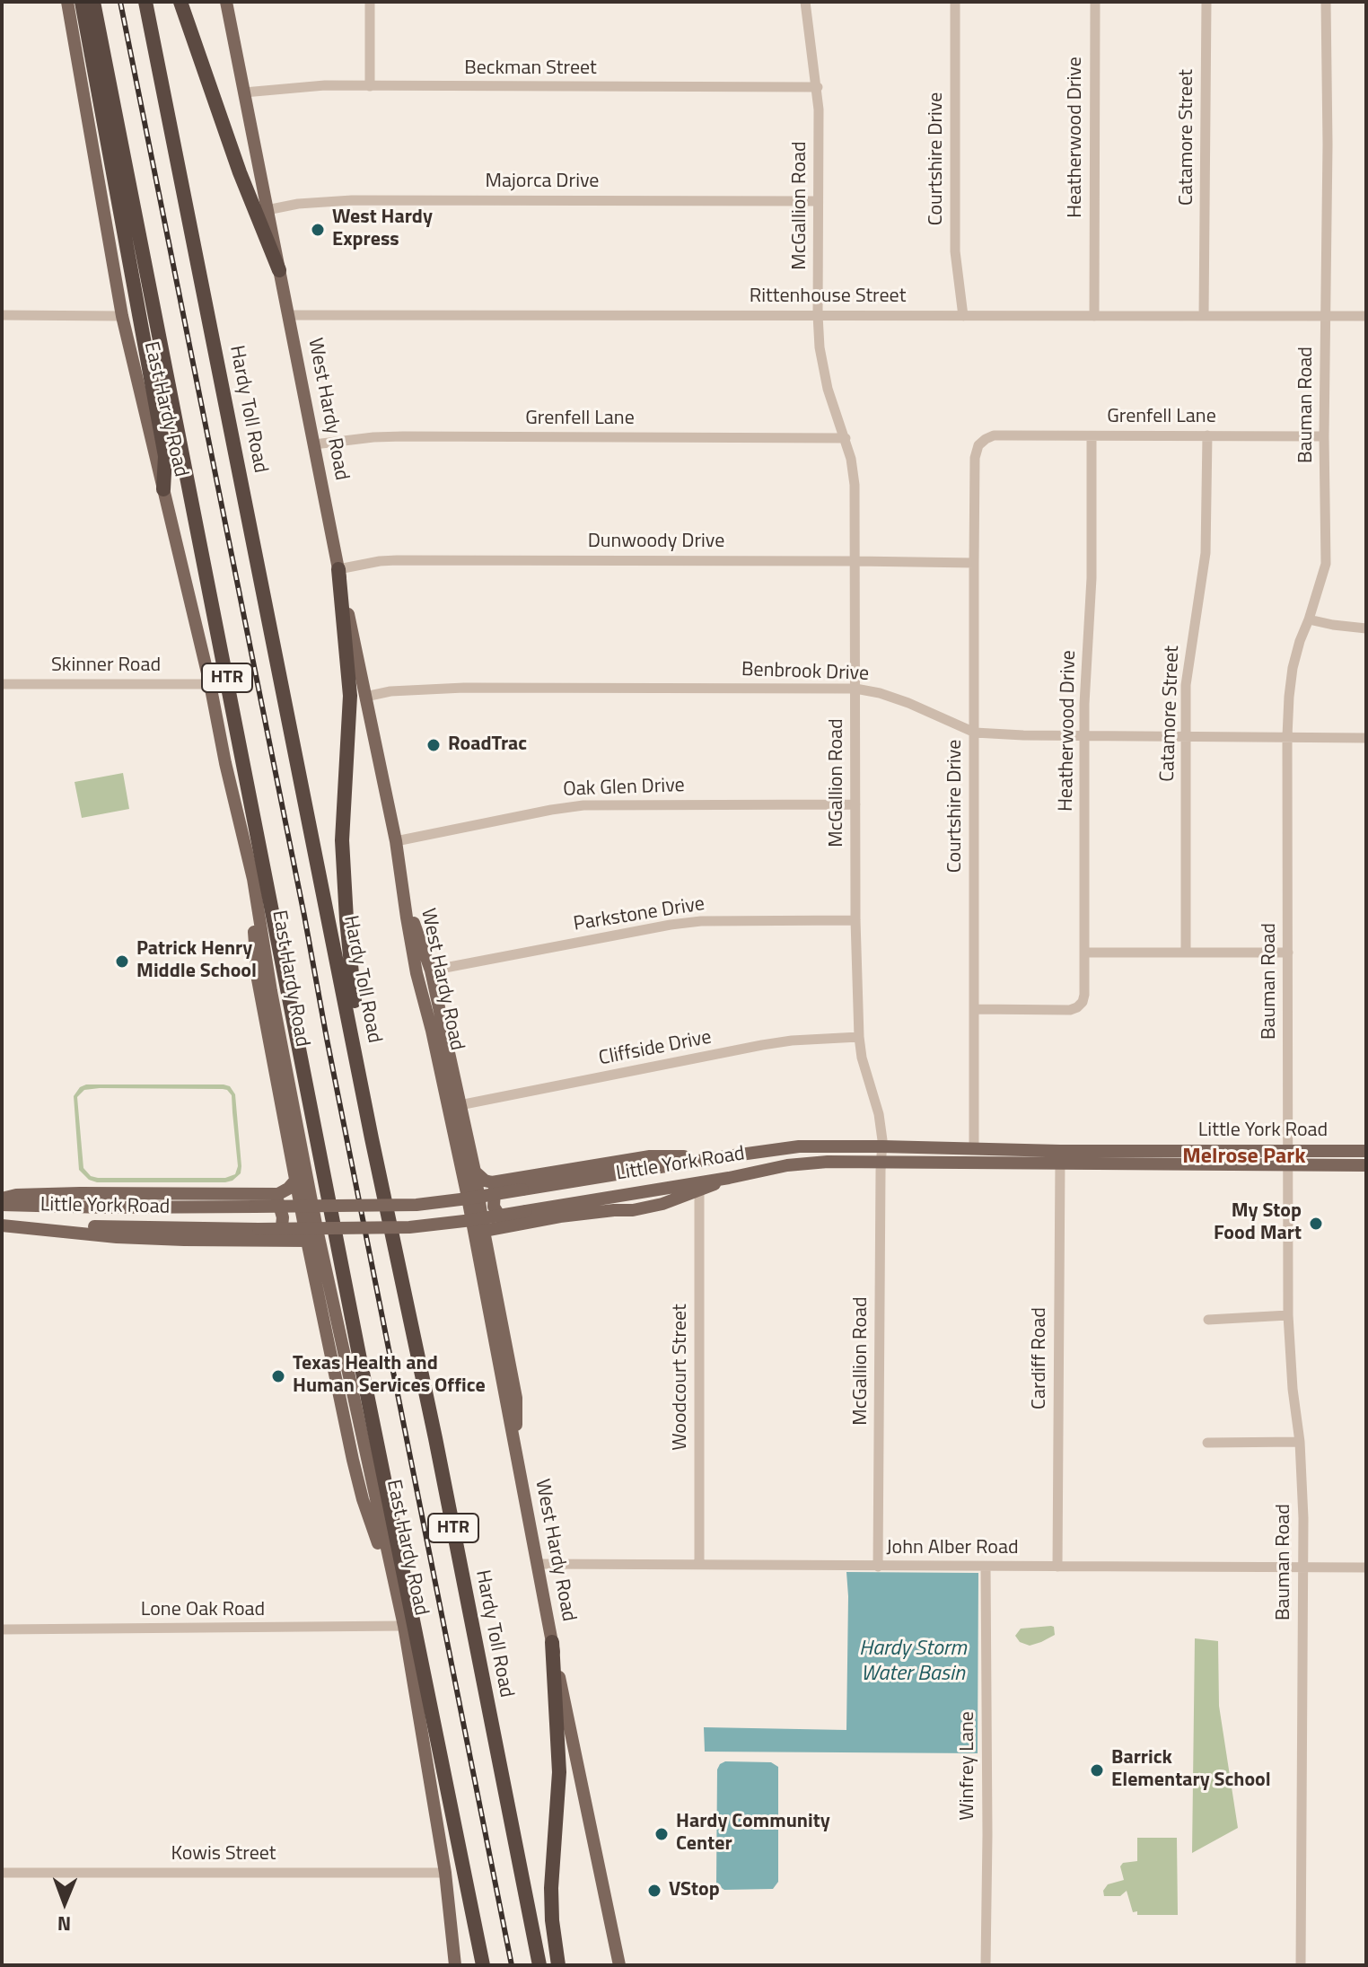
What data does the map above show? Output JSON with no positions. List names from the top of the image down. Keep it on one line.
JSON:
{"streets":{"highway":["Hardy Toll Road","HTR"],"main road":["East Hardy Road","West Hardy Road","Little York Road"],"street":["Beckman Street","Heatherwood Drive","Catamore Street","Courtshire Drive","Majorca Drive","McGallion Road","Rittenhouse Street","Bauman Road","Grenfell Lane","Dunwoody Drive","Skinner Road","Benbrook Drive","Oak Glen Drive","Parkstone Drive","Cliffside Drive","Cardiff Road","Woodcourt Street","John Alber Road","Lone Oak Road","Winfrey Lane","Kowis Street"]},"crossings":[["Beckman Street","McGallion Road"],["Beckman Street","West Hardy Road"],["Heatherwood Drive","Courtshire Drive"],["Heatherwood Drive","Rittenhouse Street"],["Heatherwood Drive","Grenfell Lane"],["Heatherwood Drive","Benbrook Drive"],["Catamore Street","Rittenhouse Street"],["Catamore Street","Grenfell Lane"],["Catamore Street","Benbrook Drive"],["Courtshire Drive","Rittenhouse Street"],["Courtshire Drive","Grenfell Lane"],["Courtshire Drive","Dunwoody Drive"],["Courtshire Drive","Benbrook Drive"],["Courtshire Drive","Little York Road"],["Majorca Drive","McGallion Road"],["Majorca Drive","West Hardy Road"],["McGallion Road","Rittenhouse Street"],["McGallion Road","Grenfell Lane"],["McGallion Road","Dunwoody Drive"],["McGallion Road","Benbrook Drive"],["McGallion Road","Oak Glen Drive"],["McGallion Road","Parkstone Drive"],["McGallion Road","Cliffside Drive"],["McGallion Road","Little York Road"],["McGallion Road","John Alber Road"],["Rittenhouse Street","Bauman Road"],["Rittenhouse Street","West Hardy Road"],["Bauman Road","Grenfell Lane"],["Bauman Road","Benbrook Drive"],["Bauman Road","Little York Road"],["Bauman Road","John Alber Road"],["East Hardy Road","Skinner Road"],["East Hardy Road","Little York Road"],["East Hardy Road","Lone Oak Road"],["East Hardy Road","Kowis Street"],["West Hardy Road","Grenfell Lane"],["West Hardy Road","Dunwoody Drive"],["West Hardy Road","Benbrook Drive"],["West Hardy Road","Oak Glen Drive"],["West Hardy Road","Little York Road"],["West Hardy Road","John Alber Road"],["Little York Road","Cardiff Road"],["Cardiff Road","John Alber Road"],["Woodcourt Street","John Alber Road"],["John Alber Road","Winfrey Lane"]],"districts":["Melrose Park"],"water":["Hardy Storm Water Basin"],"places":["West Hardy Express","RoadTrac","Patrick Henry Middle School","My Stop Food Mart","Texas Health and Human Services Office","Barrick Elementary School","Hardy Community Center","VStop"],"north":"bottom"}
